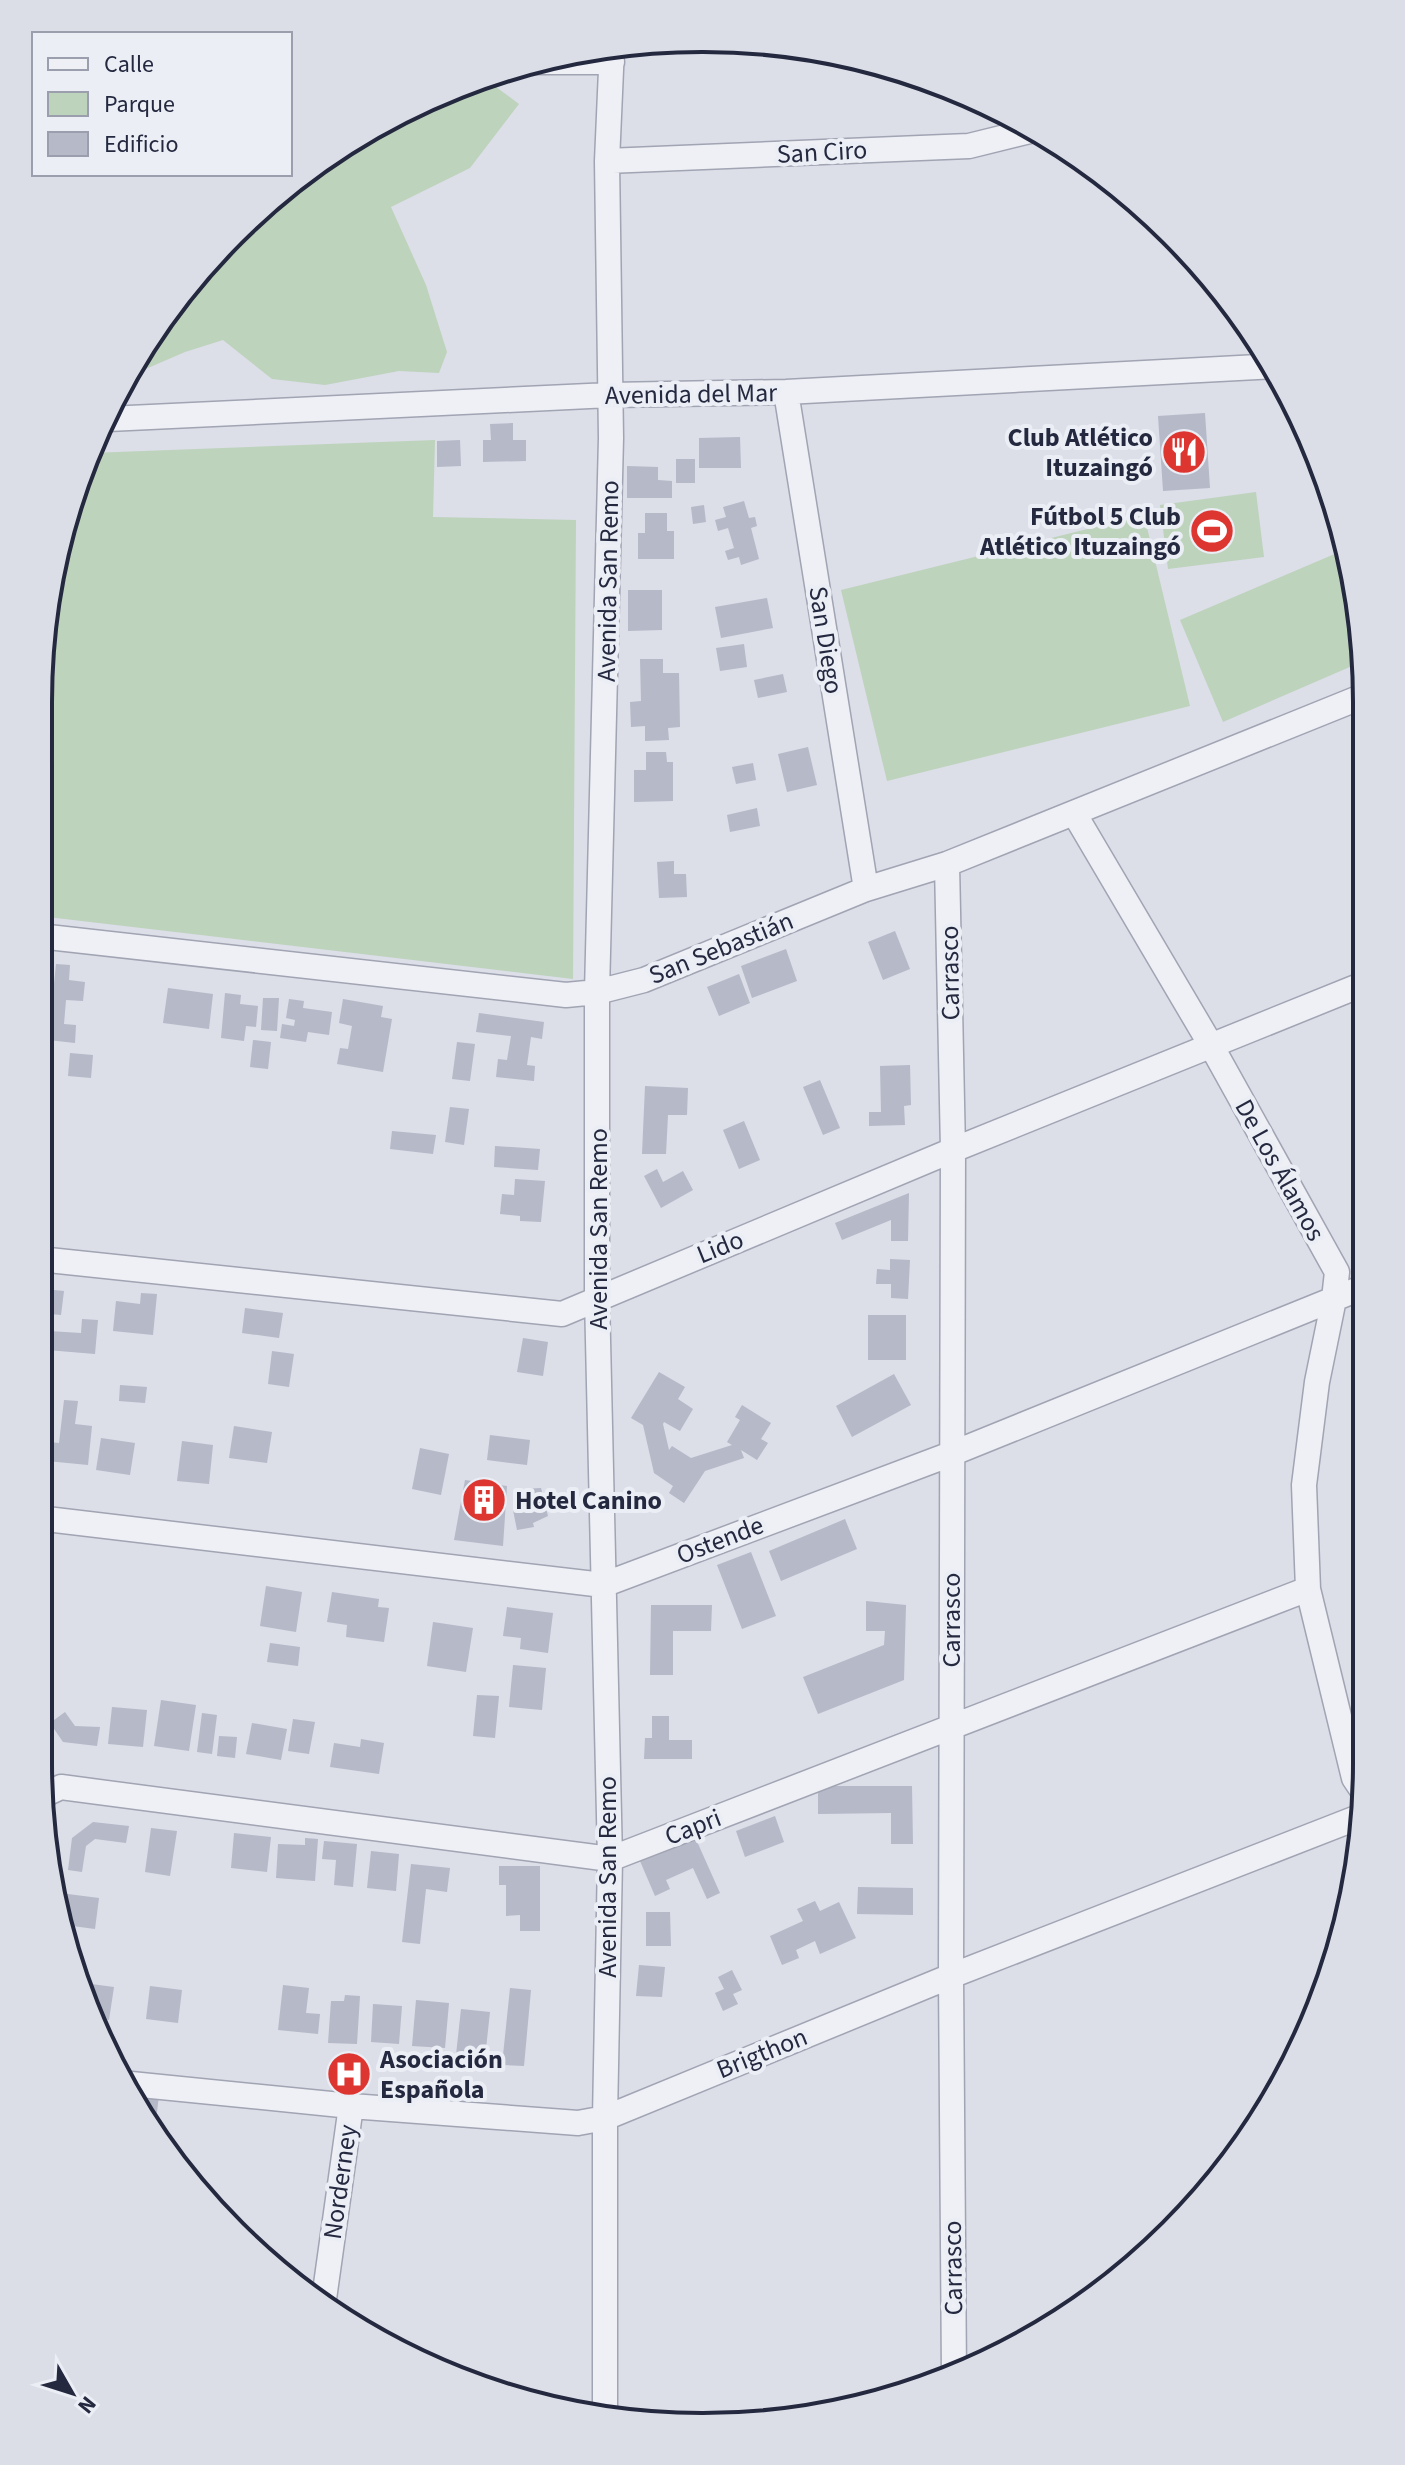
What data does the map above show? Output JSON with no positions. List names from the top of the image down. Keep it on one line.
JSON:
{"streets":{"street":["San Ciro","Avenida del Mar","Avenida San Remo","San Diego","San Sebastián","Carrasco","De Los Álamos","Lido","Ostende","Capri","Brigthon","Norderney"]},"crossings":[["San Ciro","Avenida San Remo"],["Avenida del Mar","Avenida San Remo"],["Avenida del Mar","San Diego"],["Avenida San Remo","San Sebastián"],["Avenida San Remo","Lido"],["Avenida San Remo","Ostende"],["Avenida San Remo","Capri"],["Avenida San Remo","Brigthon"],["San Diego","San Sebastián"],["San Sebastián","Carrasco"],["San Sebastián","De Los Álamos"],["Carrasco","Lido"],["Carrasco","Ostende"],["Carrasco","Capri"],["Carrasco","Brigthon"],["De Los Álamos","Lido"],["De Los Álamos","Ostende"],["De Los Álamos","Capri"],["Brigthon","Norderney"]],"places":{"restaurant":["Club Atlético Ituzaingó"],"sports":["Fútbol 5 Club Atlético Ituzaingó"],"building":["Hotel Canino"],"hospital":["Asociación Española"]},"legend":["Calle","Parque","Edificio"],"north":"bottom right"}
